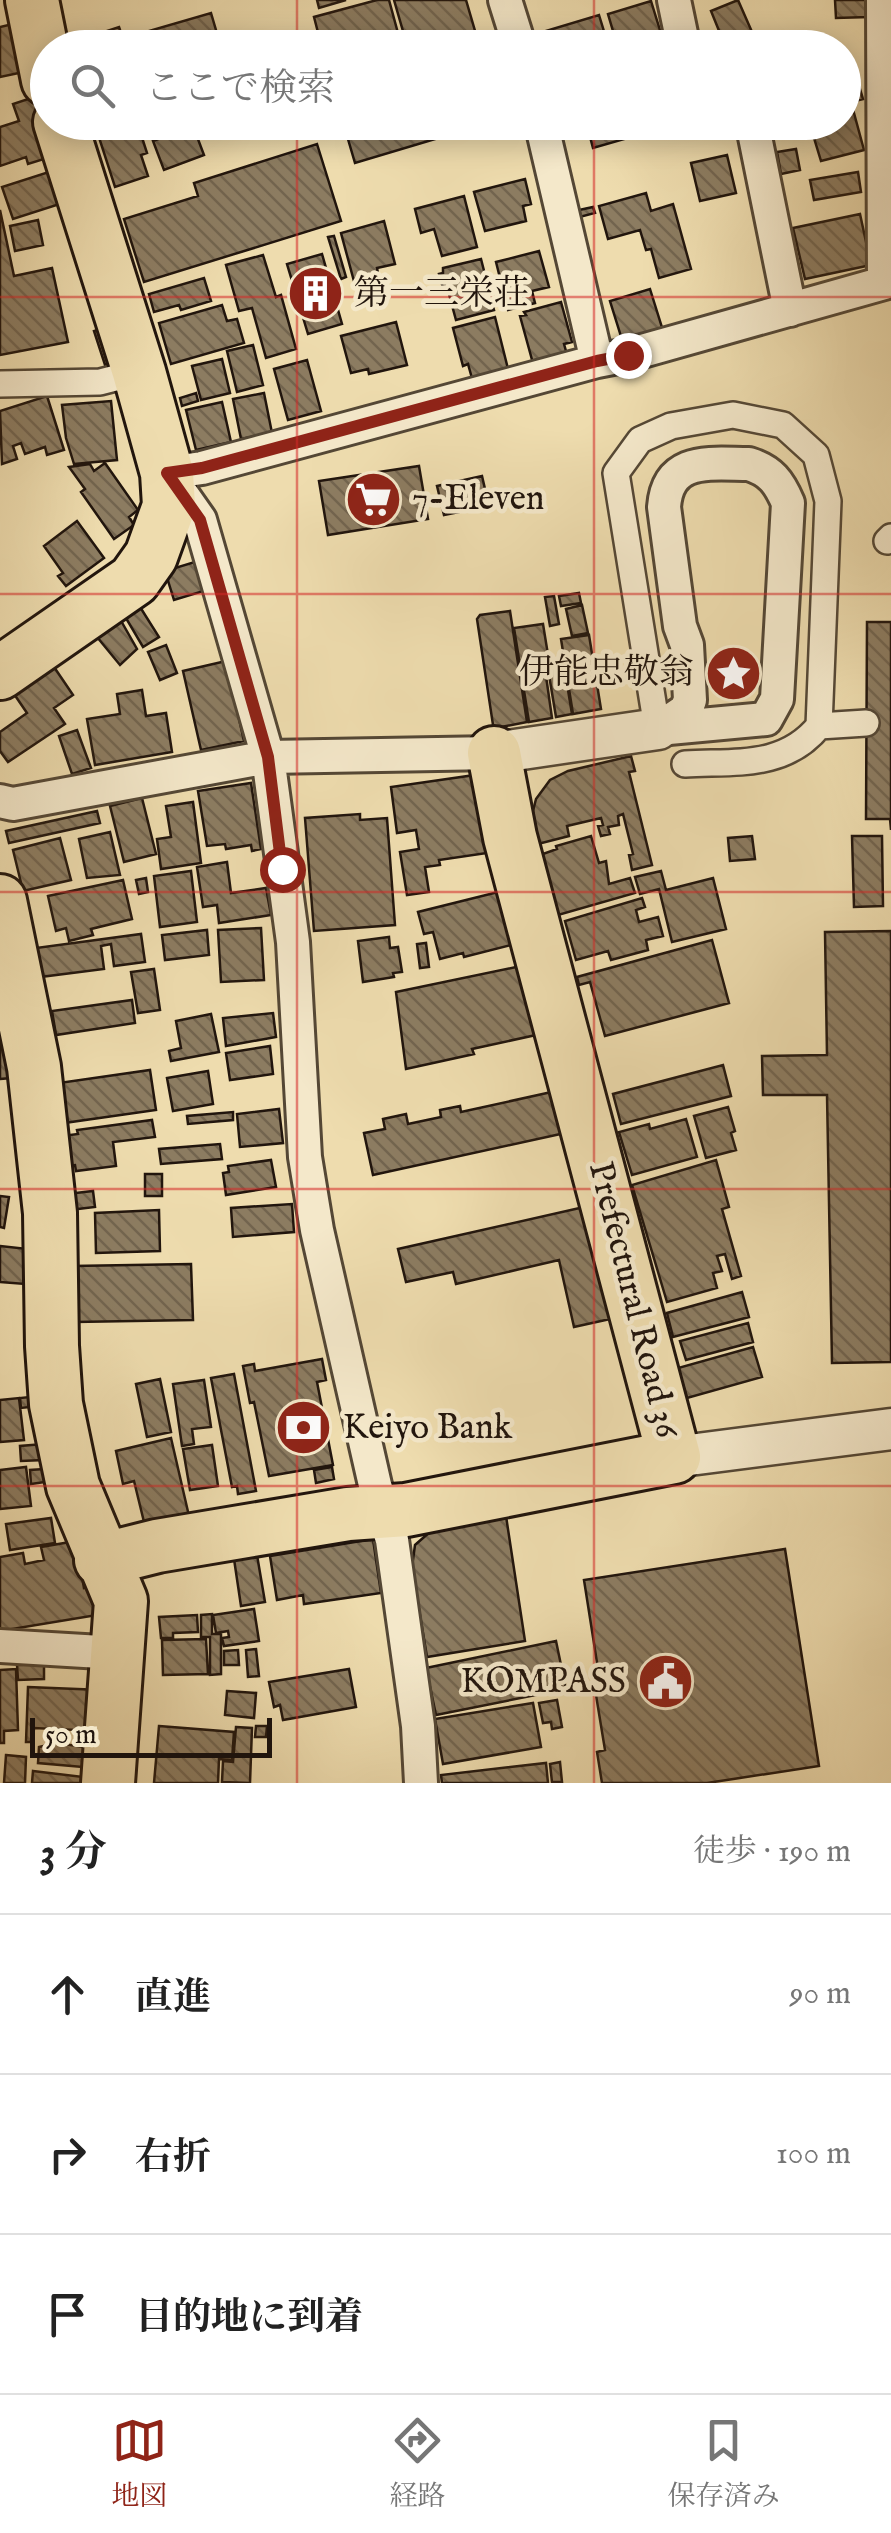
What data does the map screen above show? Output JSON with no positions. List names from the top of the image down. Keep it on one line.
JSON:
{"streets":{"main road":["Prefectural Road 36"]},"places":{"building":["第一三栄荘"],"supermarket":["7-Eleven"],"place":["伊能忠敬翁"],"bank":["Keiyo Bank"],"public building":["KOMPASS"]},"scale_bar":"50 m","page":{"search":"ここで検索","scale":"50 m","heading":["3 分","徒歩 · 190 m"],"list":[["直進","90 m"],["右折","100 m"],"目的地に到着"],"nav":["地図","経路","保存済み"]}}
